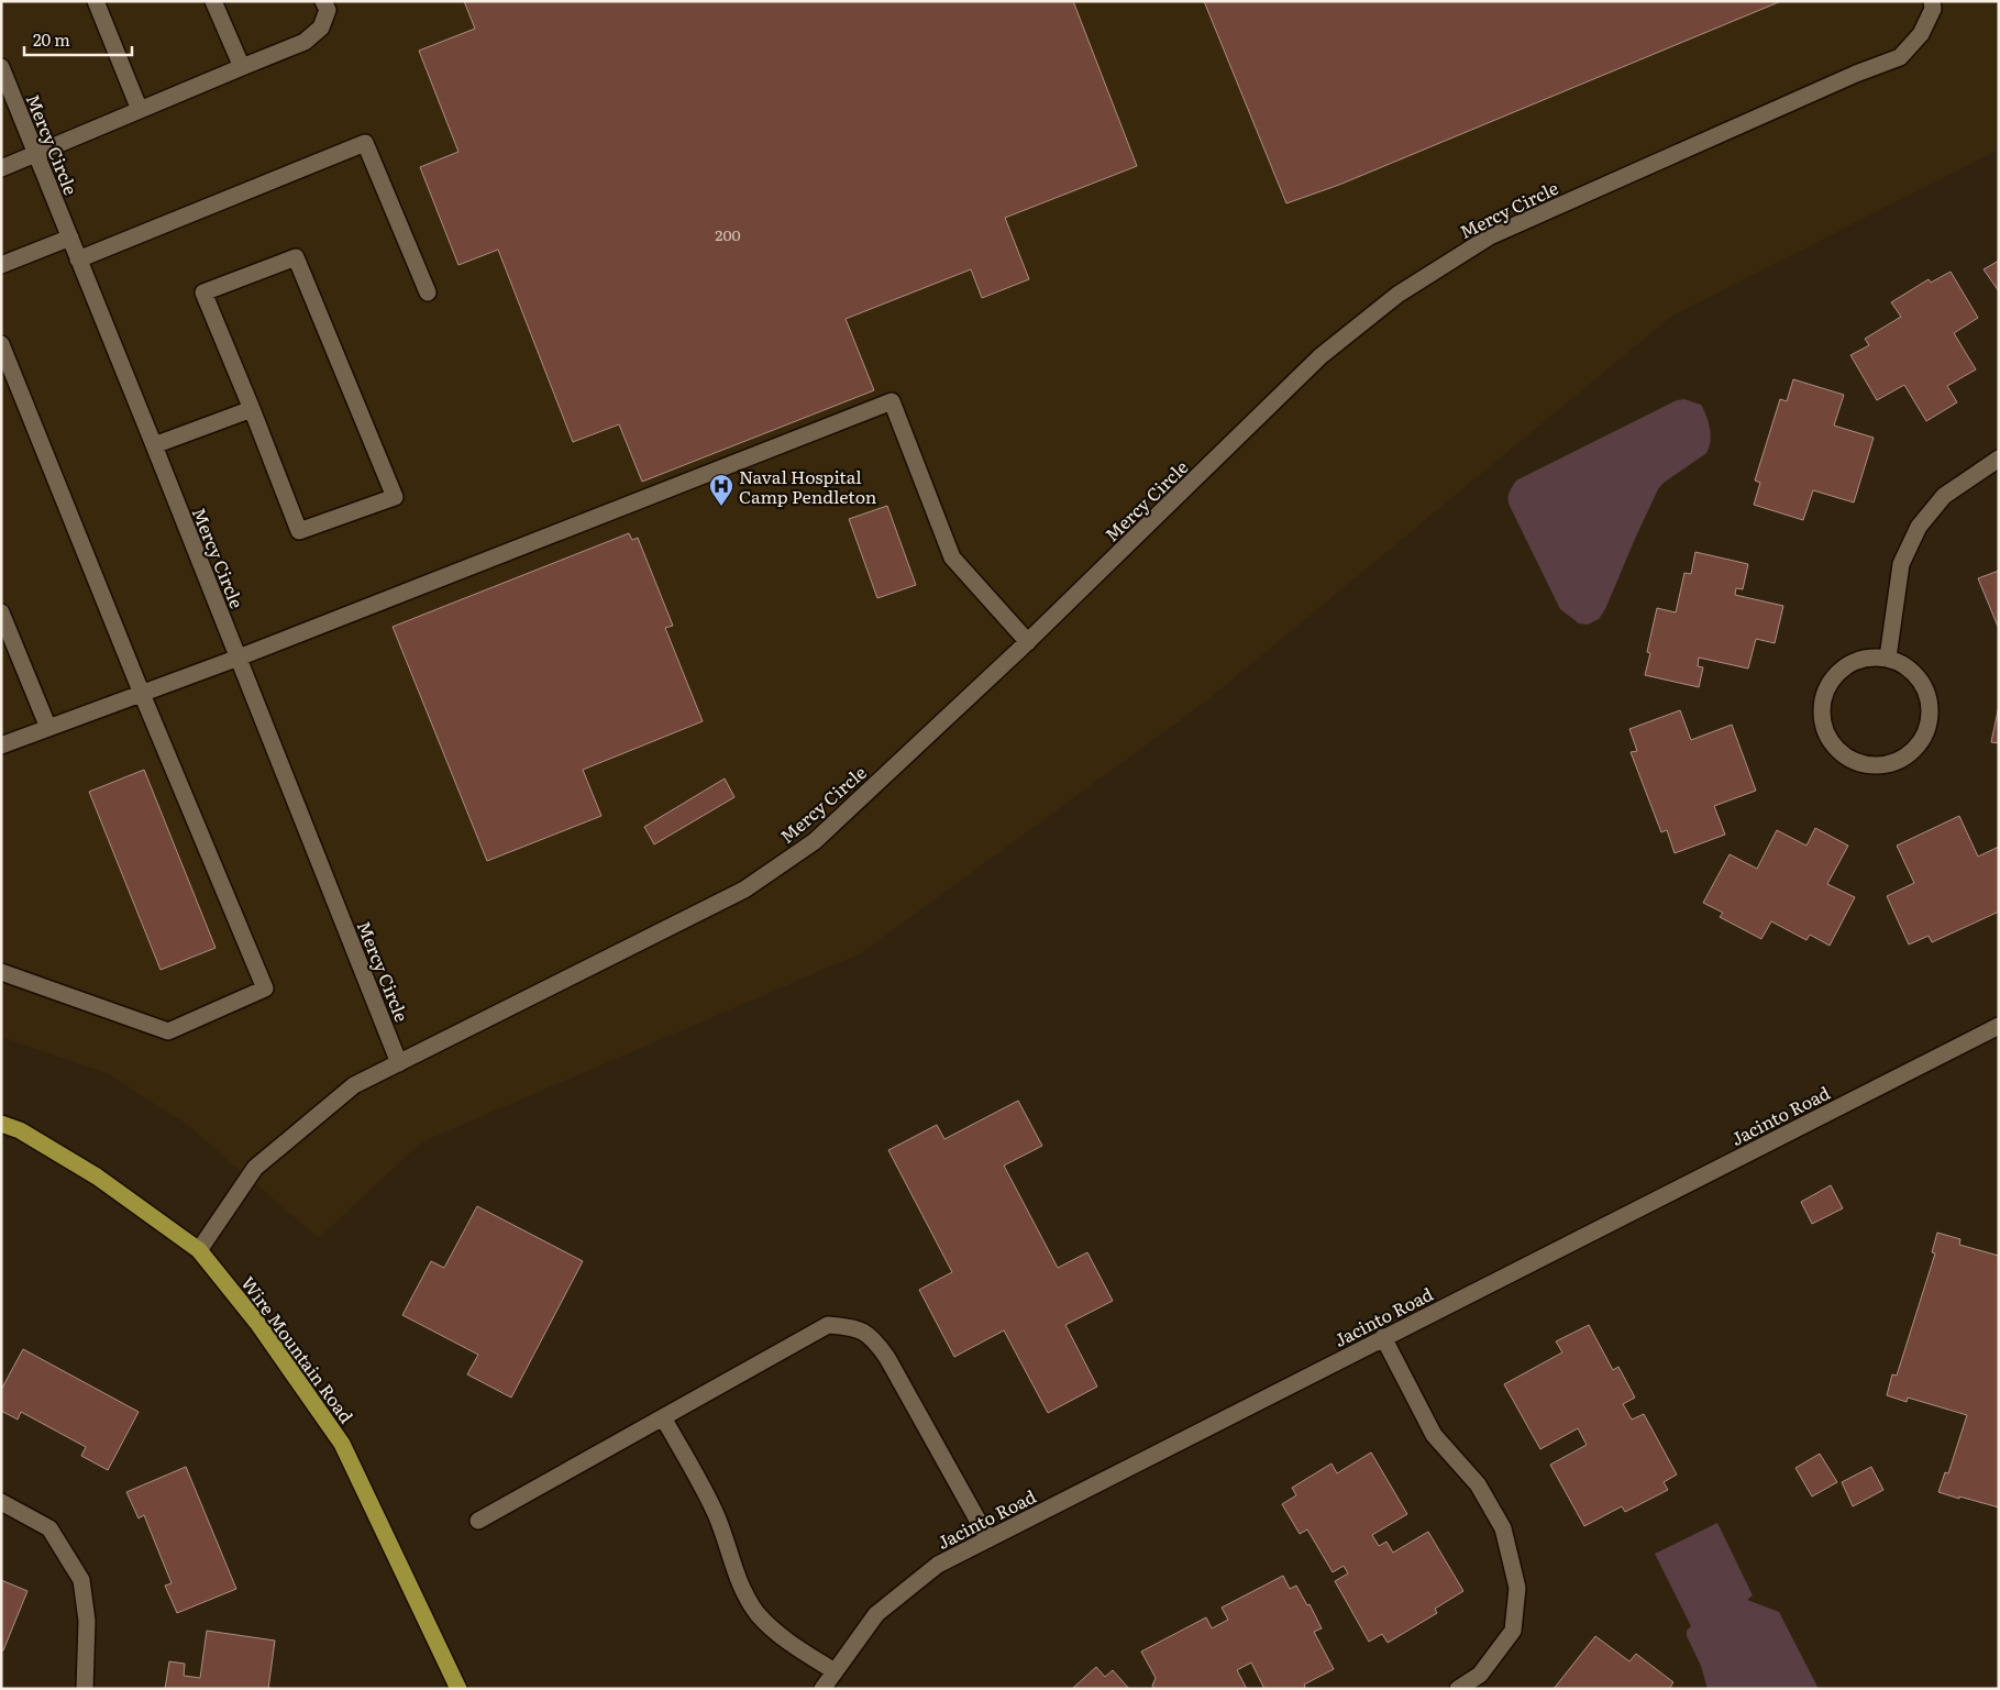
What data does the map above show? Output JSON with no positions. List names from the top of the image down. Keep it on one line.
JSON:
{"streets":{"main road":["Wire Mountain Road"],"street":["Mercy Circle","Jacinto Road"]},"crossings":[["Mercy Circle","Wire Mountain Road"]],"places":{"hospital":["Naval Hospital Camp Pendleton"]},"house_numbers":["200"],"scale_bar":"20 m"}
